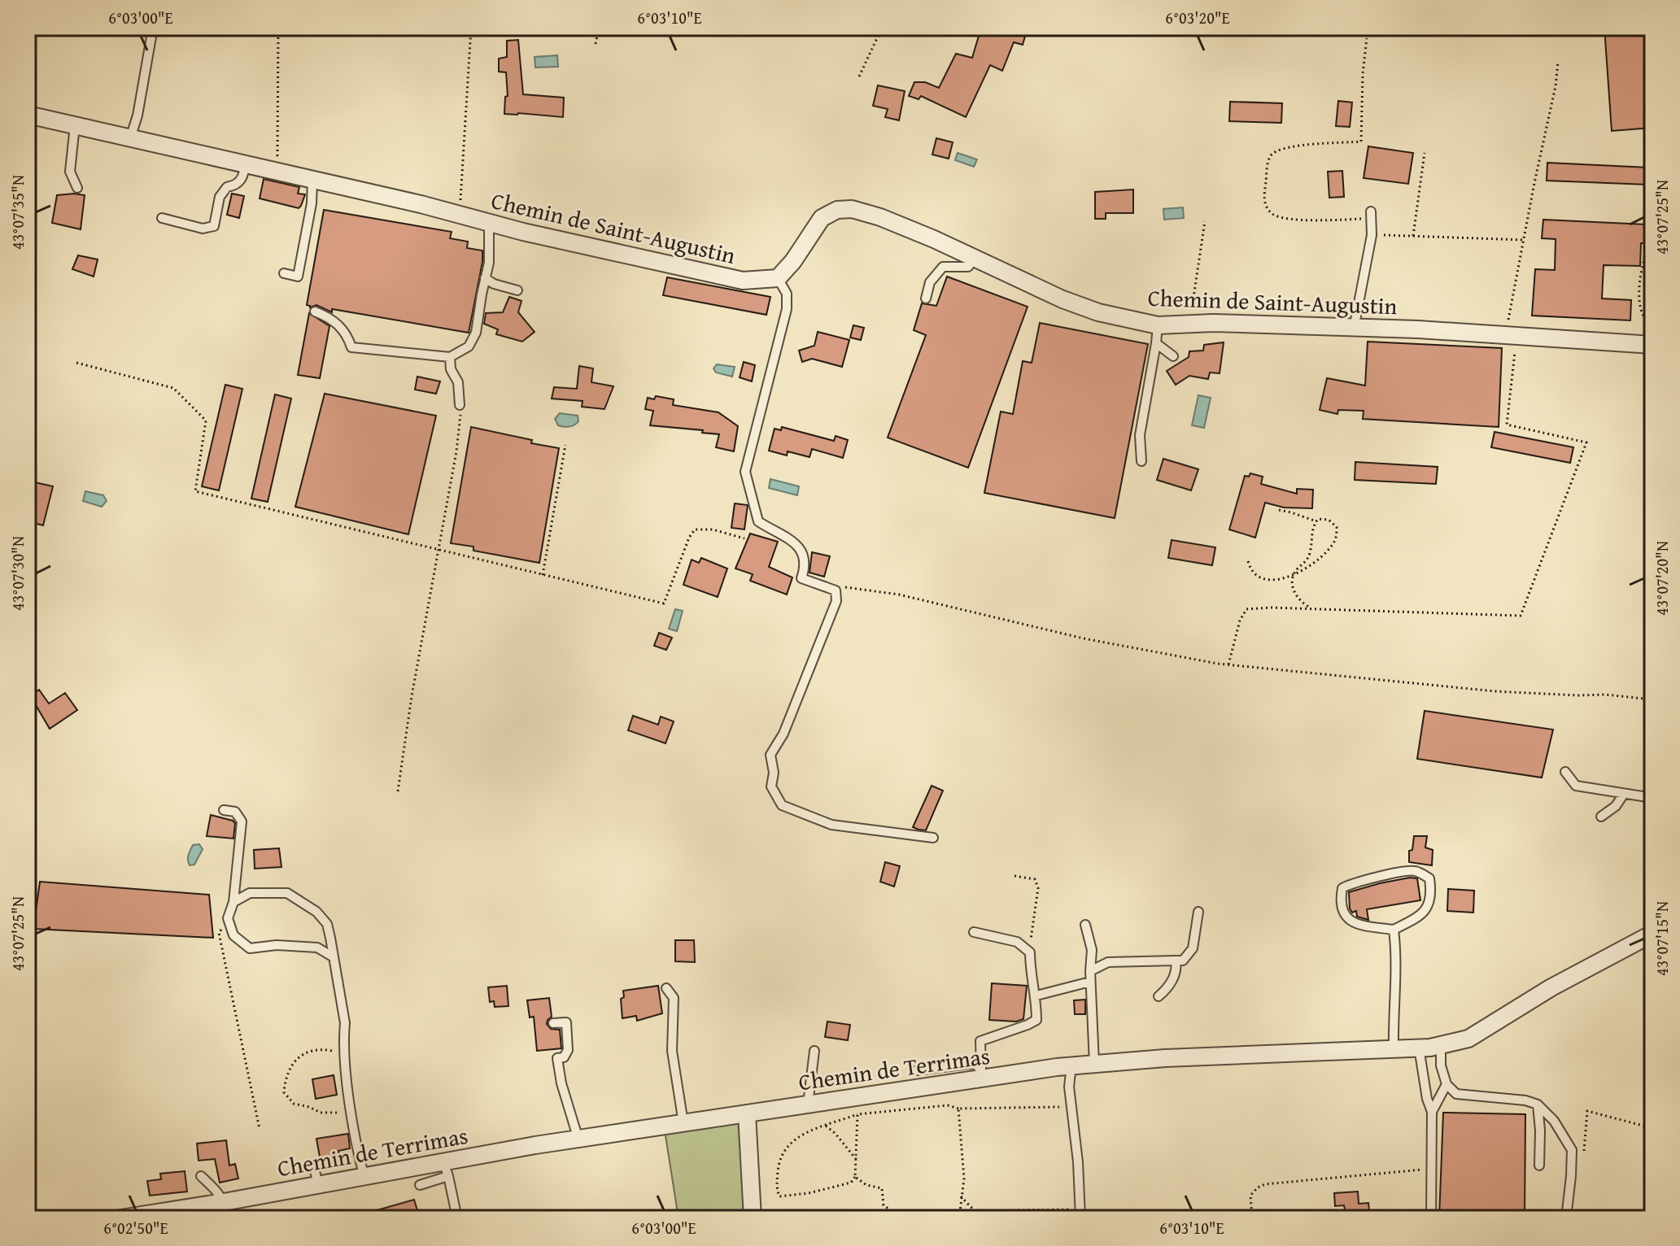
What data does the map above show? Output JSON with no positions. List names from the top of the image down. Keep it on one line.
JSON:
{"streets":{"street":["Chemin de Saint-Augustin","Chemin de Terrimas"]},"coordinates":["6°03'00\"E","6°03'10\"E","6°03'20\"E","43°07'35\"N","43°07'25\"N","43°07'30\"N","43°07'20\"N","43°07'15\"N","6°02'50\"E"]}
